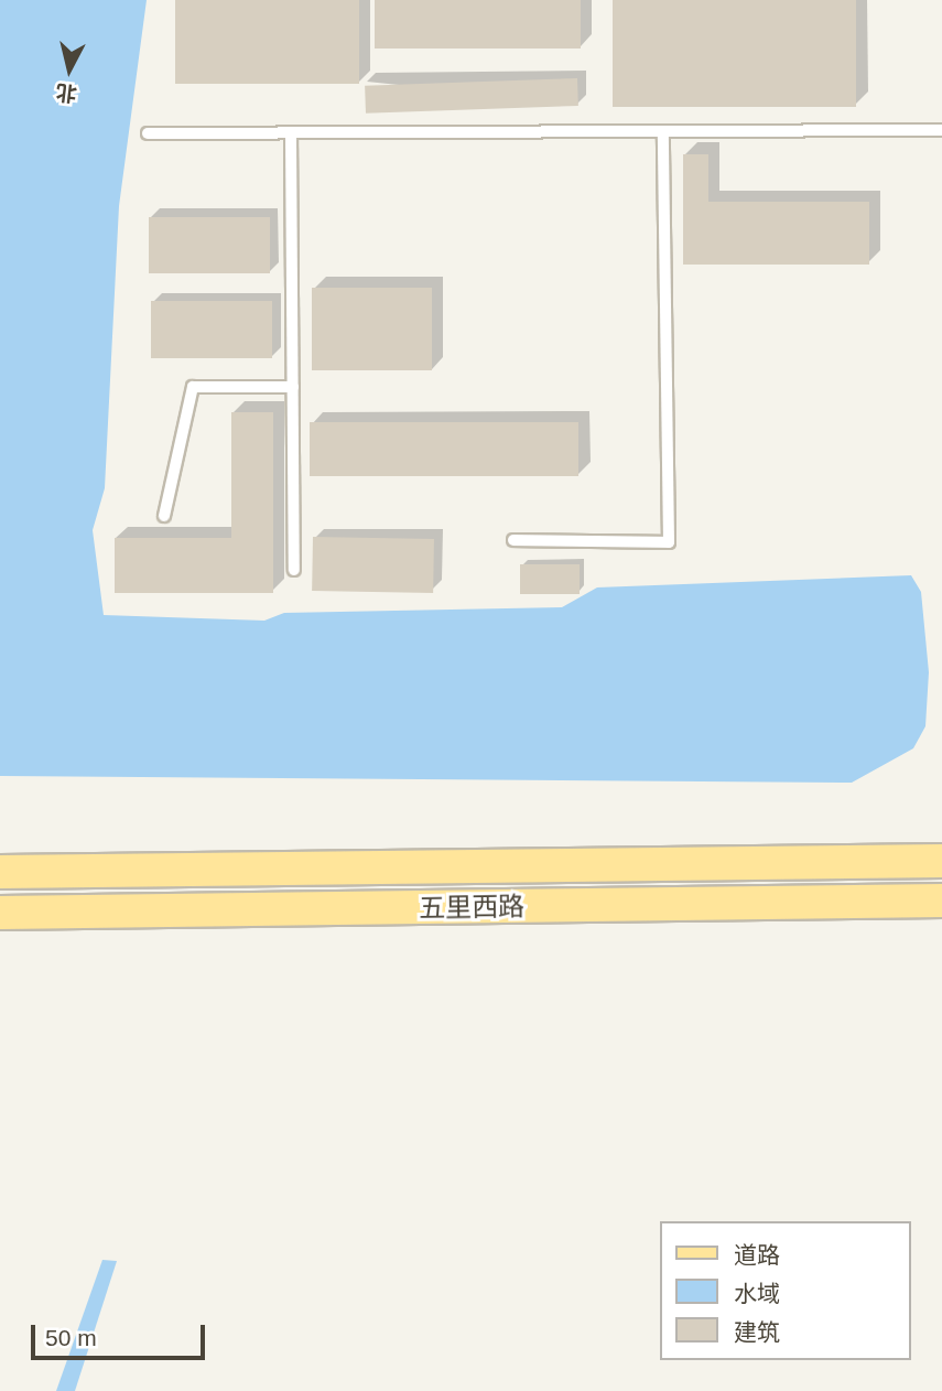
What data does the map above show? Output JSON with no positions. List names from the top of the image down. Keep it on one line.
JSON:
{"streets":{"main road":["五里西路"]},"legend":["道路","水域","建筑"],"scale_bar":"50 m","north":"bottom"}
